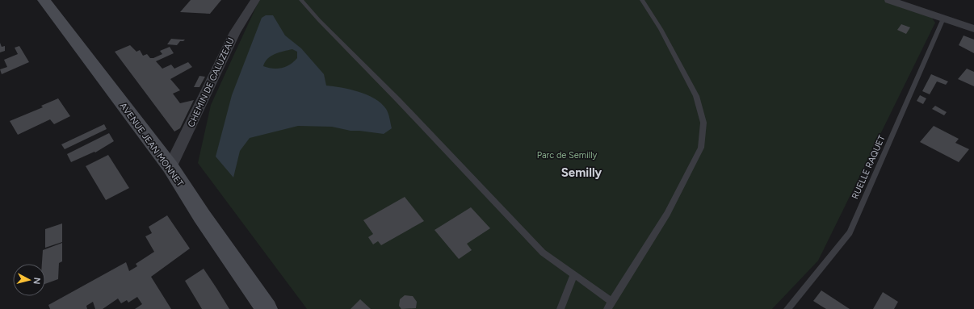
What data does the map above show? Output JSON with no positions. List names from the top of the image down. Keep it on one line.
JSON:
{"streets":{"main road":["AVENUE JEAN MONNET"],"street":["CHEMIN DE CALUZEAU"],"lane":["RUELLE RAQUET"]},"crossings":[["CHEMIN DE CALUZEAU","AVENUE JEAN MONNET"]],"districts":["Semilly"],"parks":["Parc de Semilly"],"north":"right"}
